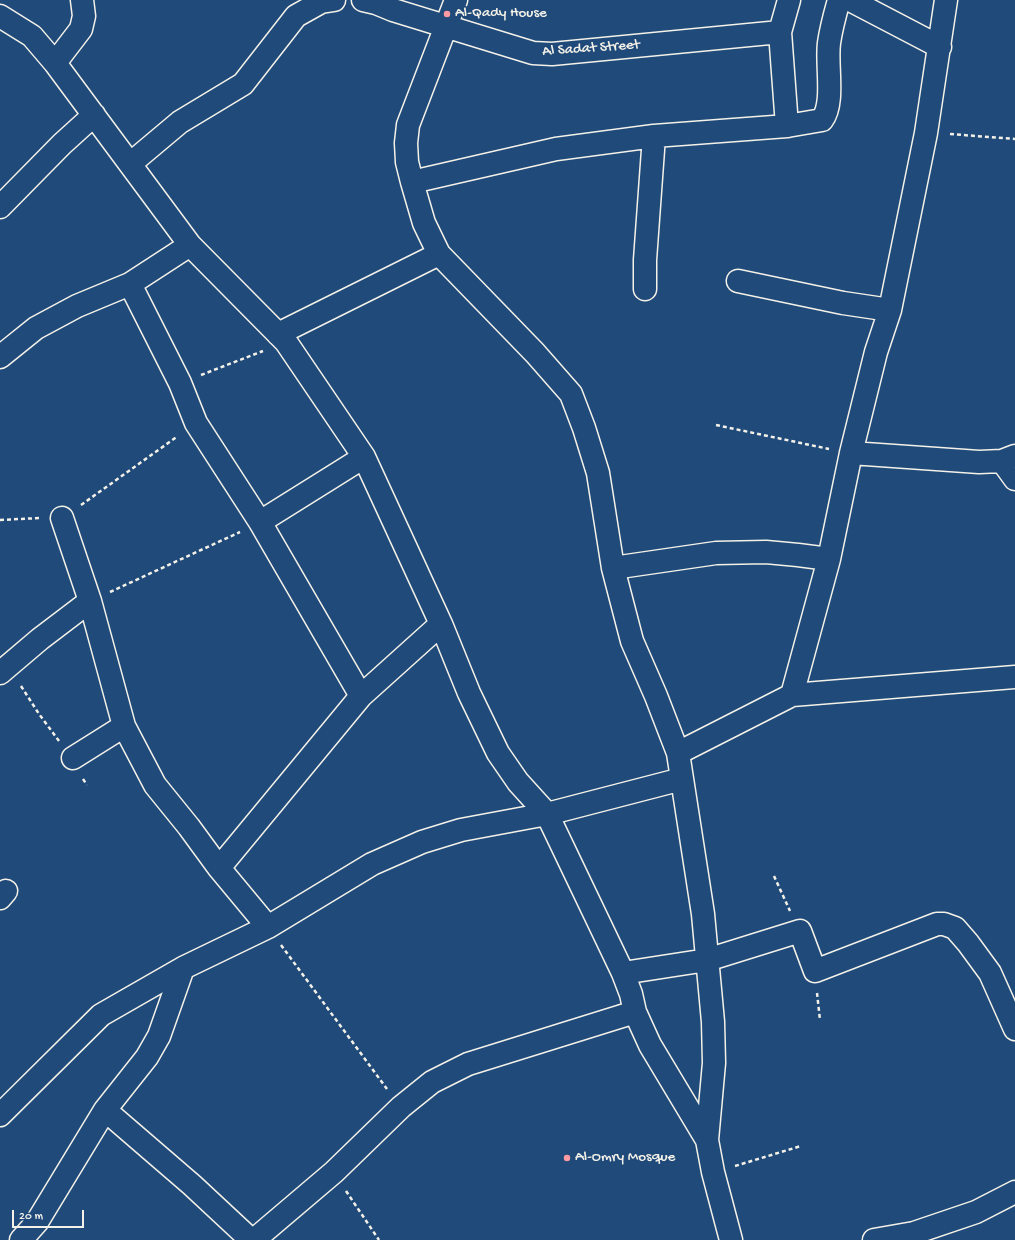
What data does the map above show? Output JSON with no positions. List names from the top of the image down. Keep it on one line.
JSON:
{"streets":{"street":["Al Sadat Street"]},"places":["Al-Qady House","Al-Omry Mosque"],"scale_bar":"20 m"}
